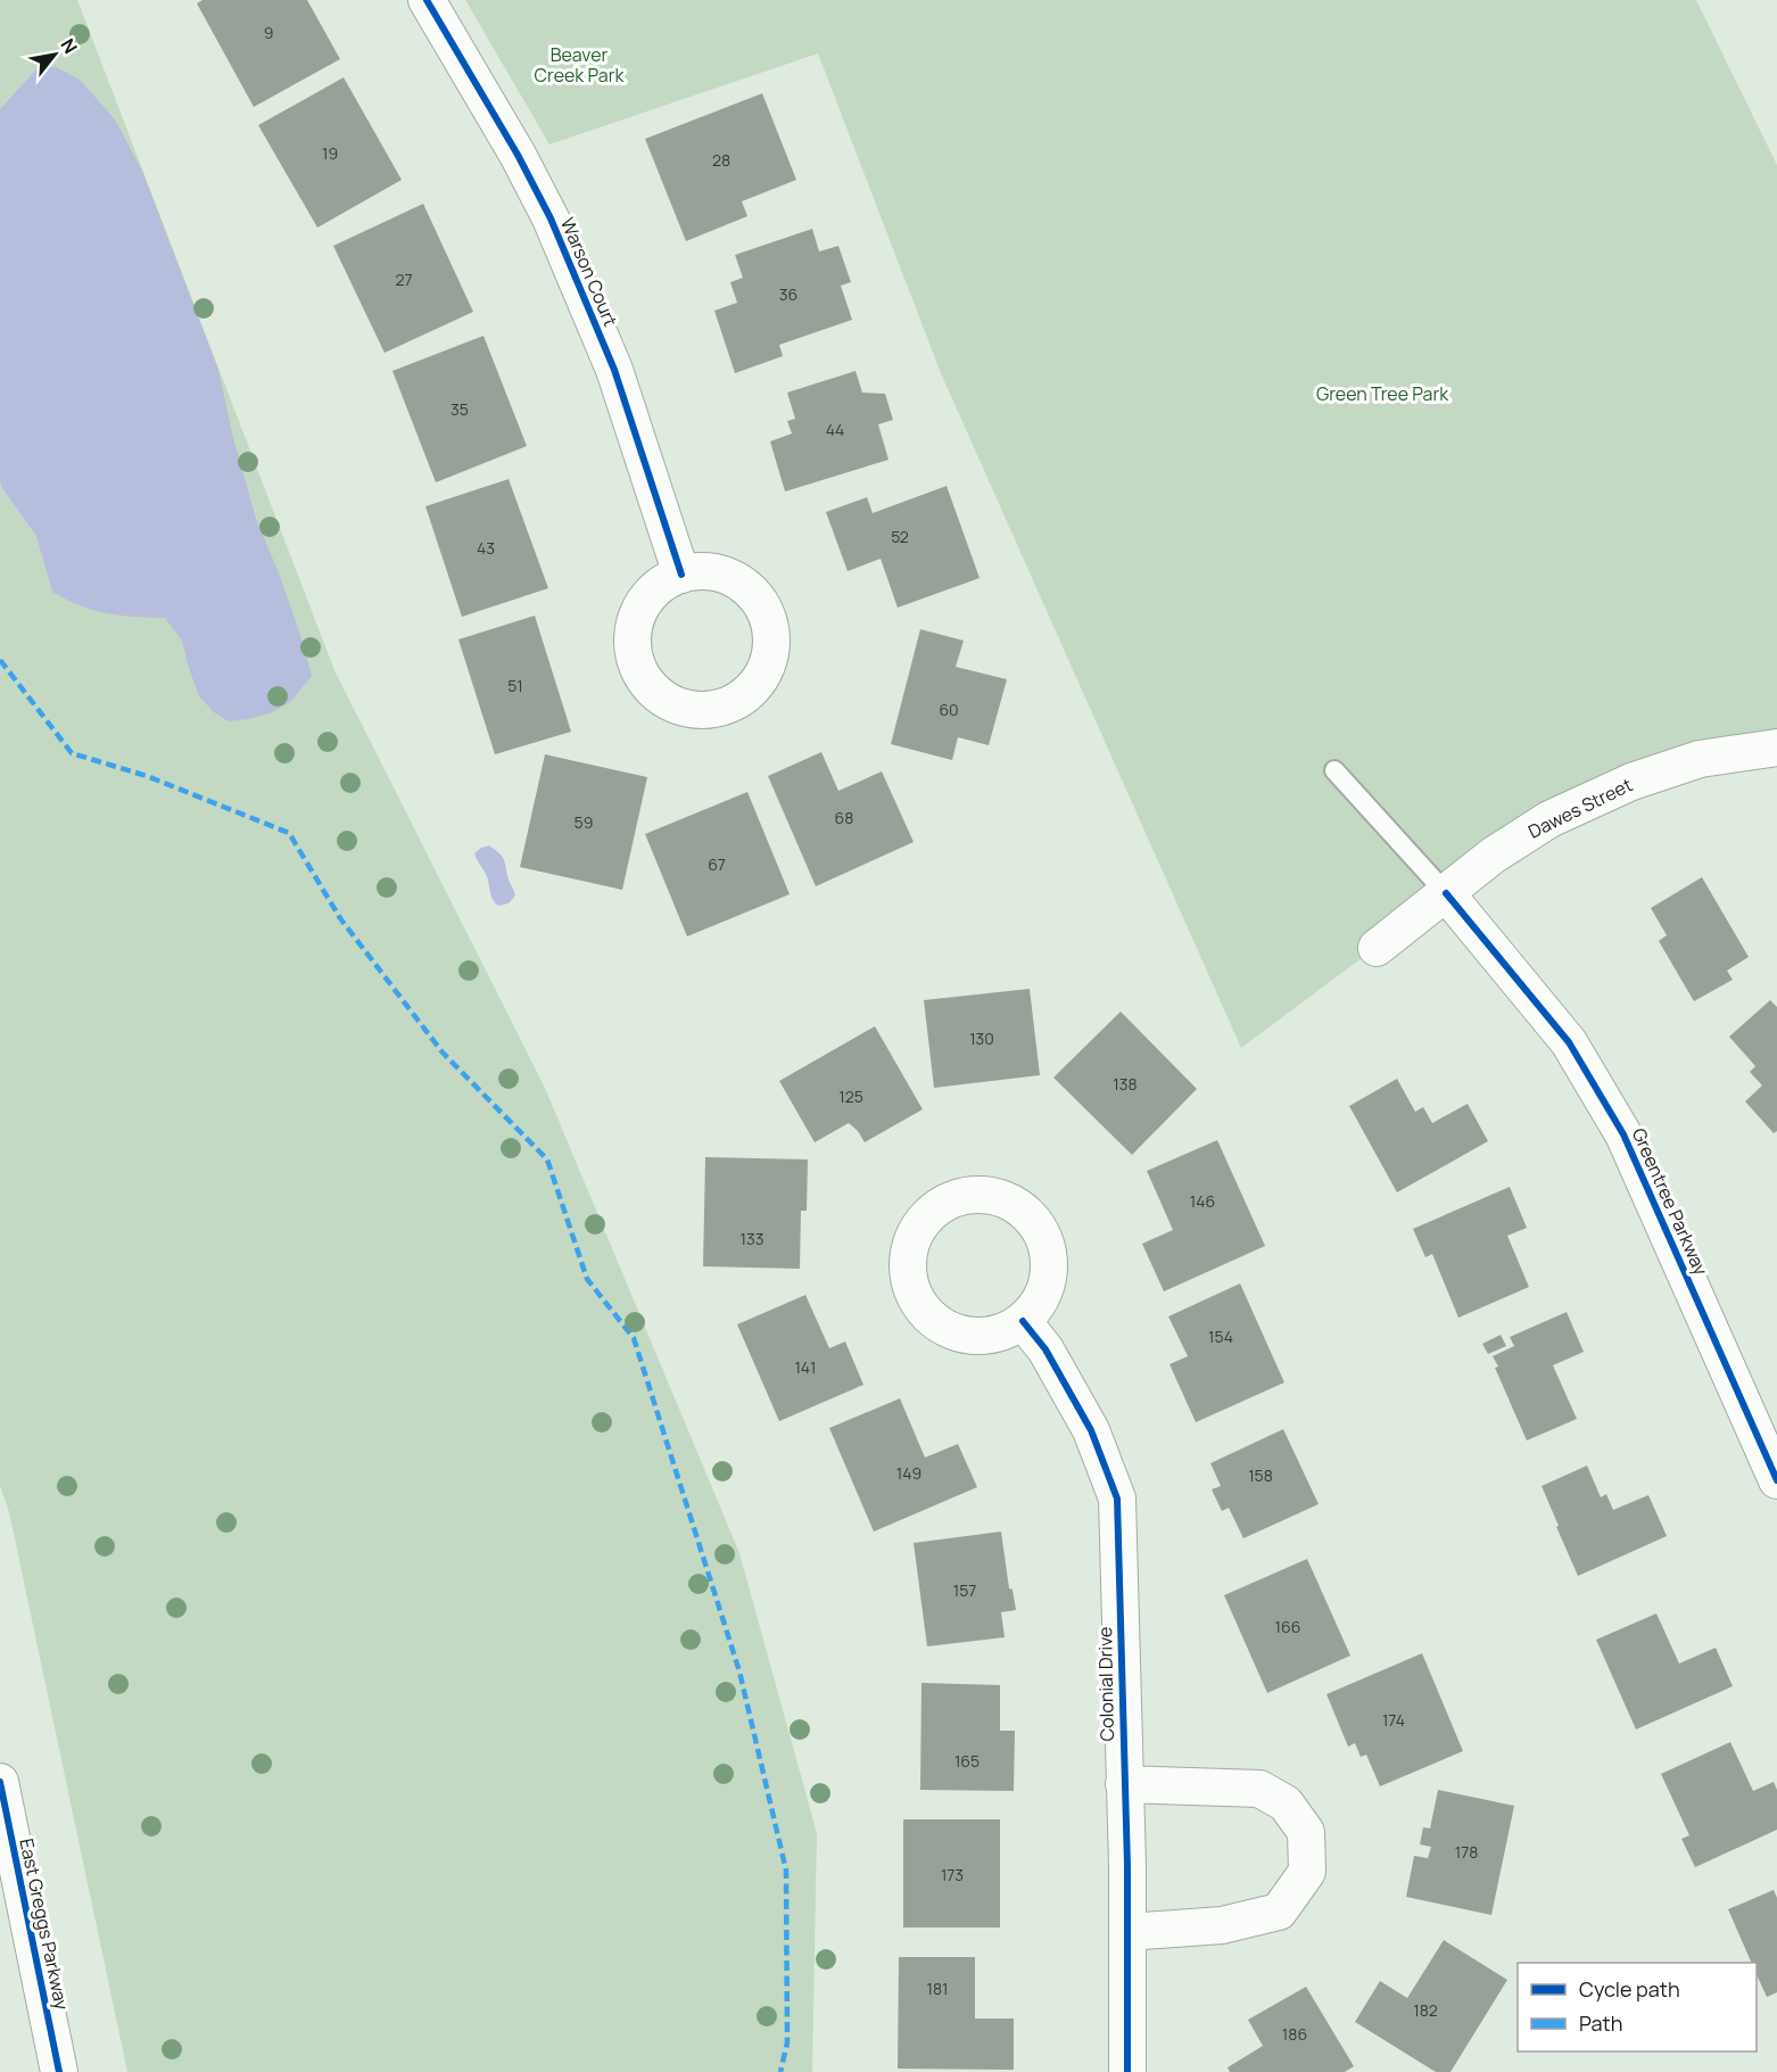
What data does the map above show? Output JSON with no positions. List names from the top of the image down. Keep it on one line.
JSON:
{"streets":{"street":["Warson Court","Dawes Street","Greentree Parkway","Colonial Drive","East Greggs Parkway"]},"crossings":[["Dawes Street","Greentree Parkway"]],"parks":["Beaver Creek Park","Green Tree Park"],"house_numbers":["9","19","28","27","36","35","44","52","43","51","60","68","59","67","130","138","125","146","133","154","141","149","158","157","166","174","165","178","173","181","182","186"],"legend":["Cycle path","Path"],"north":"top right"}
